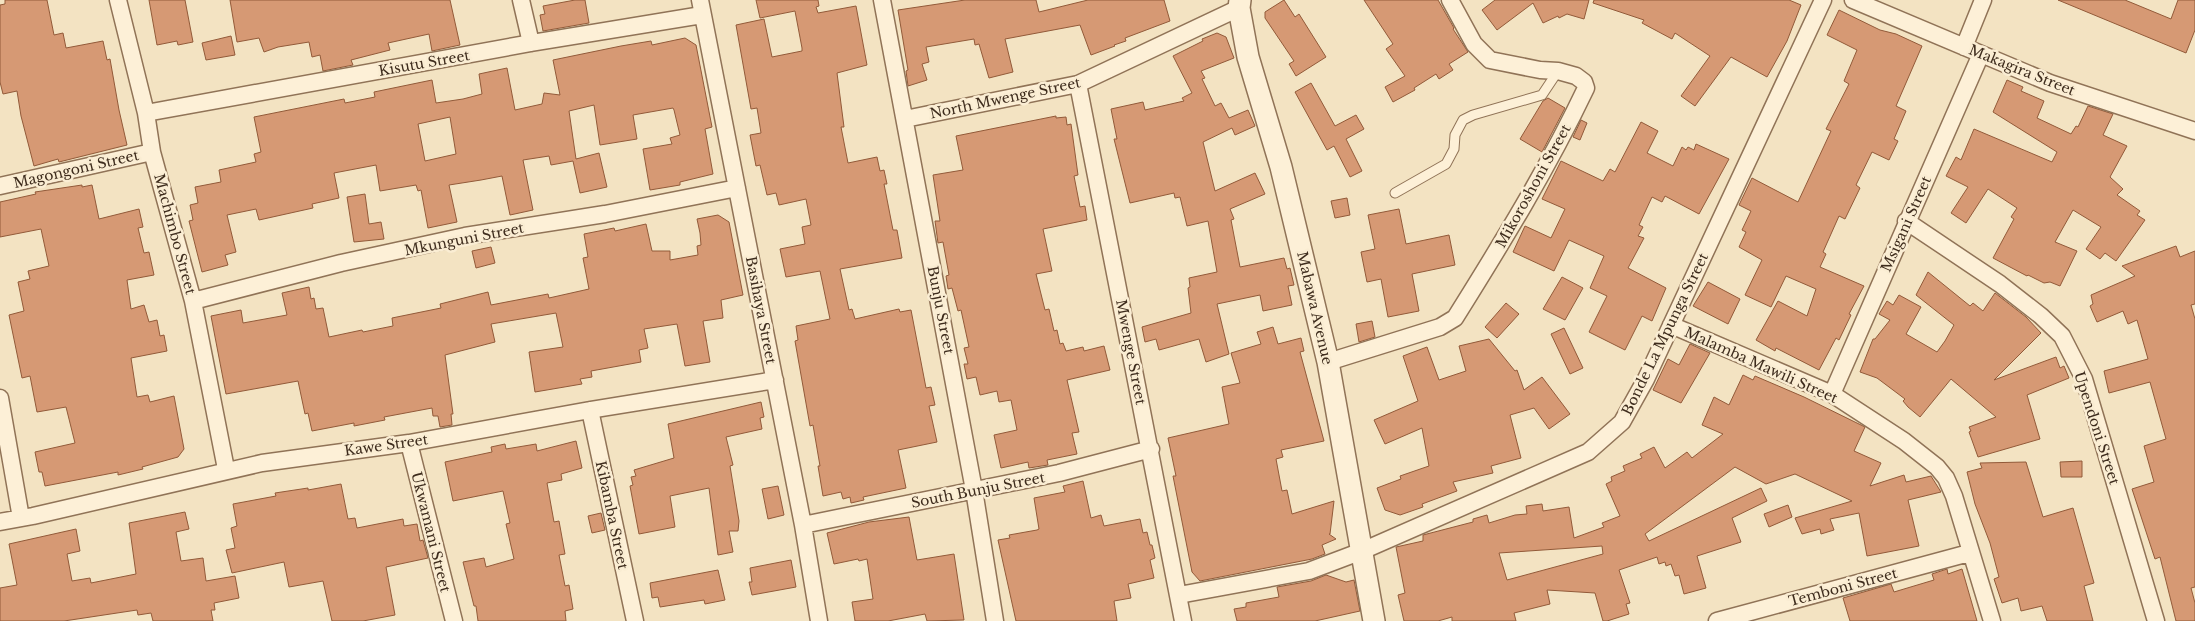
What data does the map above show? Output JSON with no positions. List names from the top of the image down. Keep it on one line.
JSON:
{"streets":{"street":["Kisutu Street","Makagira Street","North Mwenge Street","Magongoni Street","Mikoroshoni Street","Msigani Street","Machimbo Street","Mkunguni Street","Mabawa Avenue","Basihaya Street","Bunju Street","Bonde La Mpunga Street","Mwenge Street","Malamba Mawili Street","Upendoni Street","Kawe Street","South Bunju Street","Kibamba Street","Ukwamani Street","Temboni Street"]},"crossings":[["Kisutu Street","Machimbo Street"],["Kisutu Street","Basihaya Street"],["Makagira Street","Msigani Street"],["North Mwenge Street","Mabawa Avenue"],["North Mwenge Street","Bunju Street"],["North Mwenge Street","Mwenge Street"],["Magongoni Street","Machimbo Street"],["Mikoroshoni Street","Mabawa Avenue"],["Msigani Street","Malamba Mawili Street"],["Msigani Street","Upendoni Street"],["Machimbo Street","Mkunguni Street"],["Machimbo Street","Kawe Street"],["Mkunguni Street","Basihaya Street"],["Mabawa Avenue","Bonde La Mpunga Street"],["Basihaya Street","Kawe Street"],["Basihaya Street","South Bunju Street"],["Bunju Street","South Bunju Street"],["Bonde La Mpunga Street","Mwenge Street"],["Bonde La Mpunga Street","Malamba Mawili Street"],["Mwenge Street","South Bunju Street"],["Malamba Mawili Street","Temboni Street"],["Kawe Street","Kibamba Street"],["Kawe Street","Ukwamani Street"]]}
